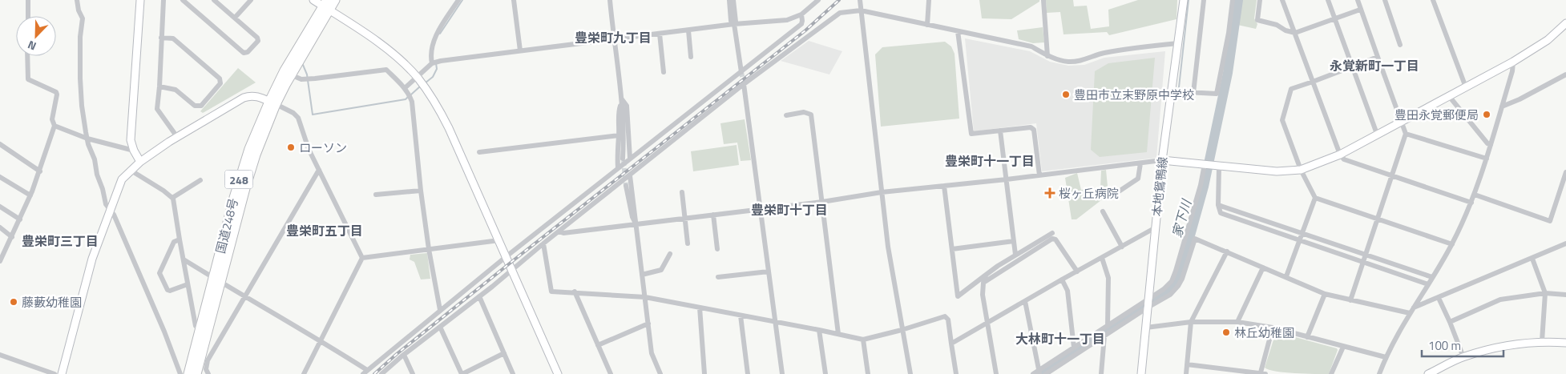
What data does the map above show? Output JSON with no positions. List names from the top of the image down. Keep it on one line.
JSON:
{"streets":{"highway":["248","国道248号"],"street":["本地鴛鴨線"]},"districts":["豊栄町九丁目","永覚新町一丁目","豊栄町十一丁目","豊栄町十丁目","豊栄町五丁目","豊栄町三丁目","大林町十一丁目"],"water":["家下川"],"places":{"other":["豊田市立末野原中学校","豊田永覚郵便局","ローソン","藤藪幼稚園","林丘幼稚園"],"health":["桜ヶ丘病院"]},"scale_bar":"100 m","north":"bottom left"}
